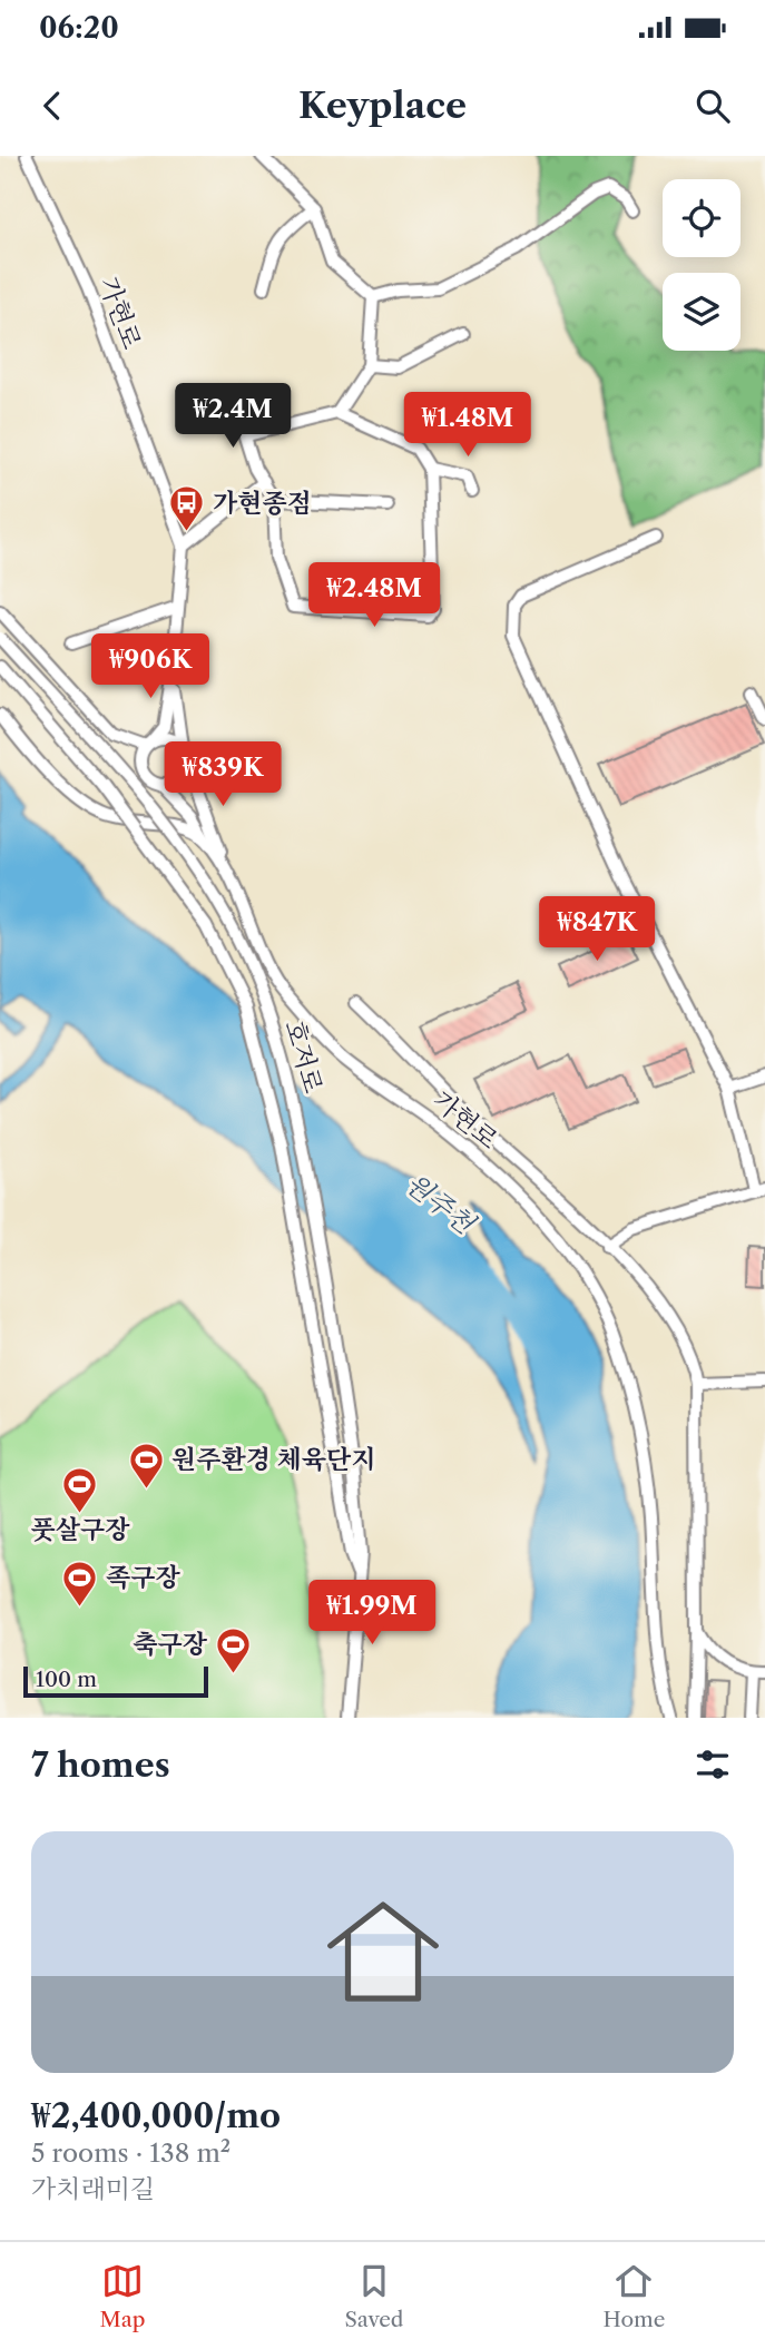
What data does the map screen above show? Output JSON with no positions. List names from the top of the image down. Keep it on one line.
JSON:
{"streets":{"street":["가현로","호저로"]},"water":["원주천"],"places":{"bus stop":["가현종점"],"sports":["원주환경 체육단지","풋살구장","족구장","축구장"]},"scale_bar":"100 m","page":{"status":"06:20","header":"Keyplace","price":["₩2.4M","₩1.48M","₩2.48M","₩906K","₩839K","₩847K","₩1.99M"],"scale":"100 m","heading":"7 homes","list":[{"name":"₩2,400,000/mo","note":"5 rooms · 138 m² · 가치래미길"}],"tabs":["Map","Saved","Home"]}}
